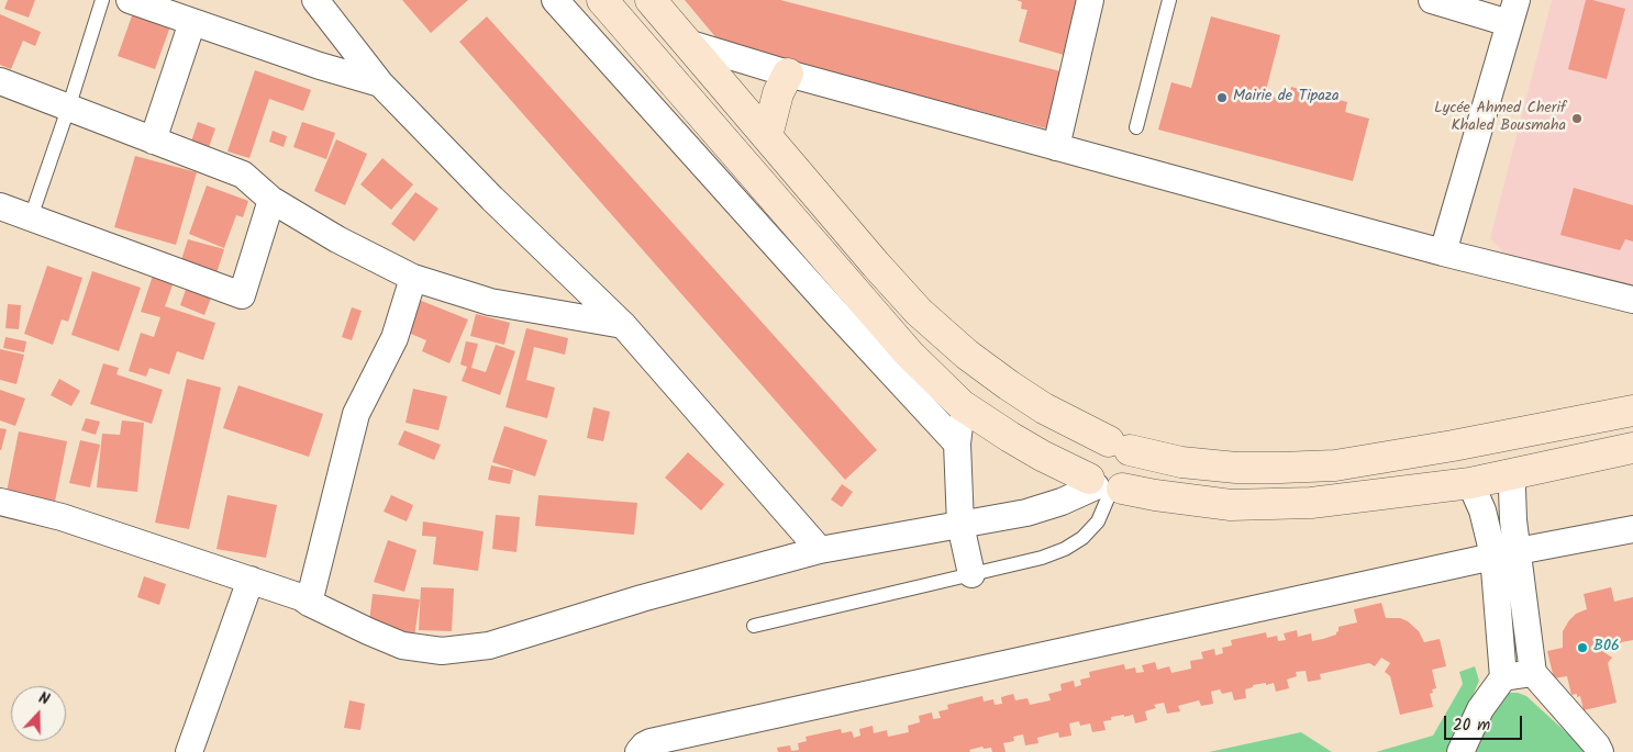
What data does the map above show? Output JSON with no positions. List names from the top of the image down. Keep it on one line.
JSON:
{"places":["Mairie de Tipaza","Lycée Ahmed Cherif Khaled Bousmaha","B06"],"scale_bar":"20 m","north":"top"}
